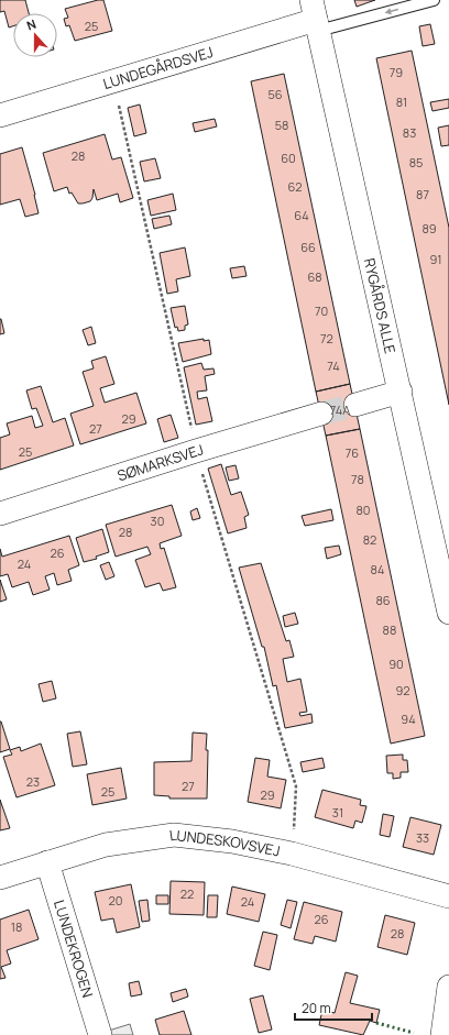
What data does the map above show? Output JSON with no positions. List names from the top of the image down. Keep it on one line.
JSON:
{"streets":{"street":["LUNDEGÅRDSVEJ","RYGÅRDS ALLE","SØMARKSVEJ","LUNDESKOVSVEJ","LUNDEKROGEN"]},"crossings":[["LUNDEGÅRDSVEJ","RYGÅRDS ALLE"],["LUNDESKOVSVEJ","LUNDEKROGEN"]],"house_numbers":["25","79","56","81","58","83","28","60","85","62","87","64","89","66","91","68","70","72","74","74A","29","27","25","76","78","80","30","28","82","26","24","84","86","88","90","92","94","23","27","25","29","31","33","22","20","24","26","18","28"],"scale_bar":"20 m","north":"top"}
